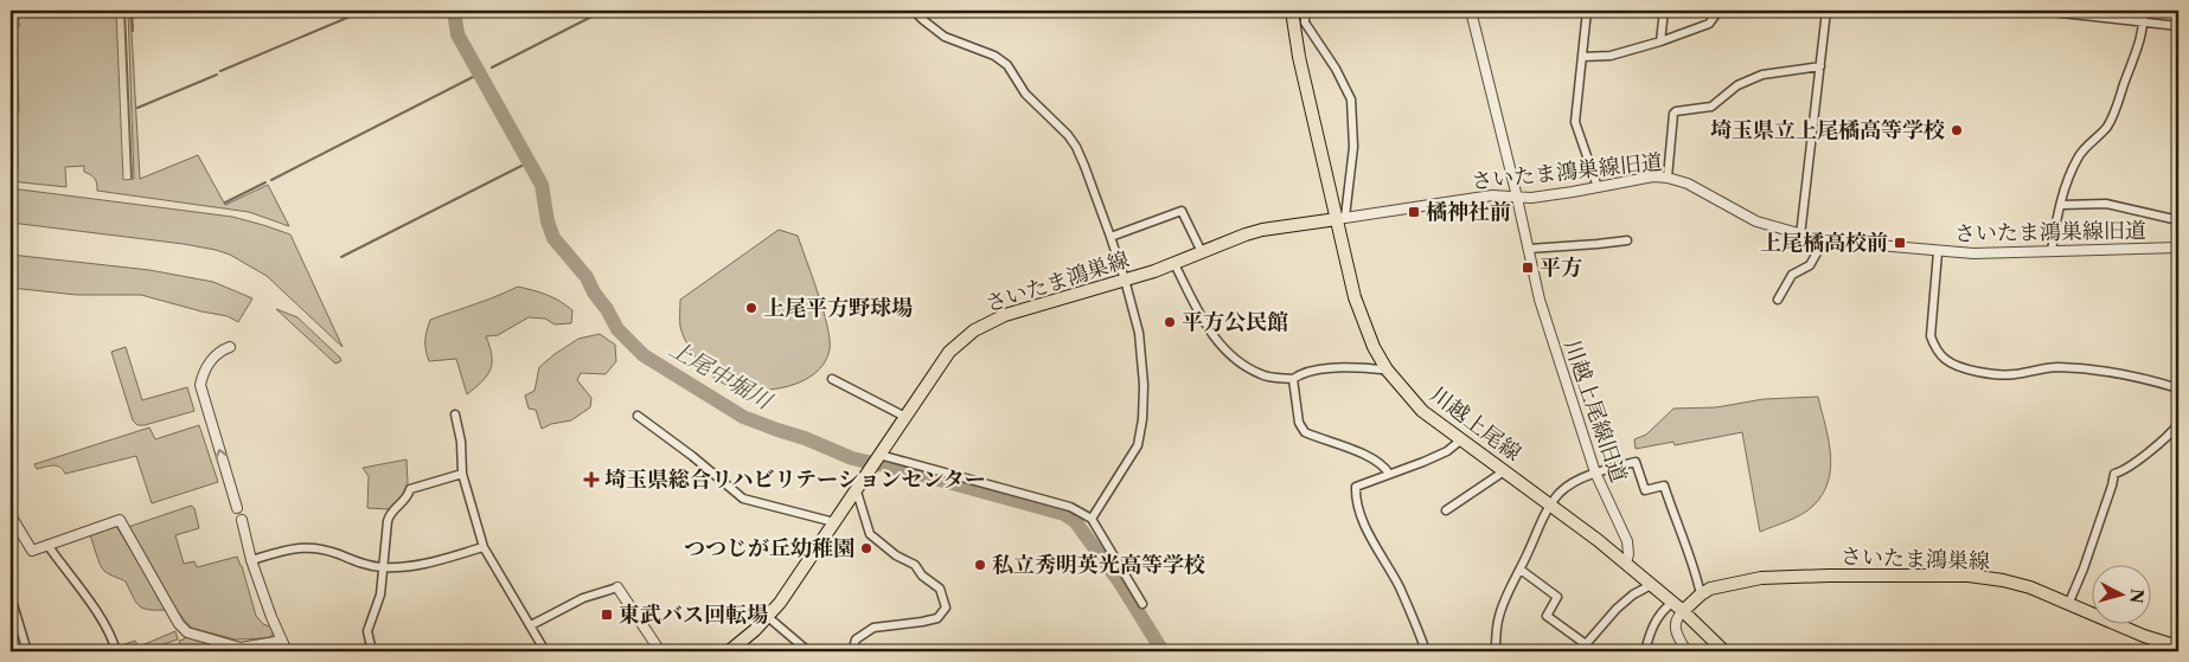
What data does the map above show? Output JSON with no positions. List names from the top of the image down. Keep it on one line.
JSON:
{"streets":{"main road":["さいたま鴻巣線","川越上尾線"],"street":["さいたま鴻巣線旧道","川越上尾線旧道"]},"crossings":[["さいたま鴻巣線旧道","さいたま鴻巣線"],["さいたま鴻巣線旧道","川越上尾線旧道"],["さいたま鴻巣線旧道","川越上尾線"],["さいたま鴻巣線","川越上尾線"],["川越上尾線旧道","川越上尾線"]],"water":["上尾中堀川"],"places":{"other":["埼玉県立上尾橘高等学校","上尾平方野球場","平方公民館","つつじが丘幼稚園","私立秀明英光高等学校"],"transit":["橘神社前","上尾橘高校前","平方","東武バス回転場"],"health":["埼玉県総合リハビリテーションセンター"]},"north":"right"}
